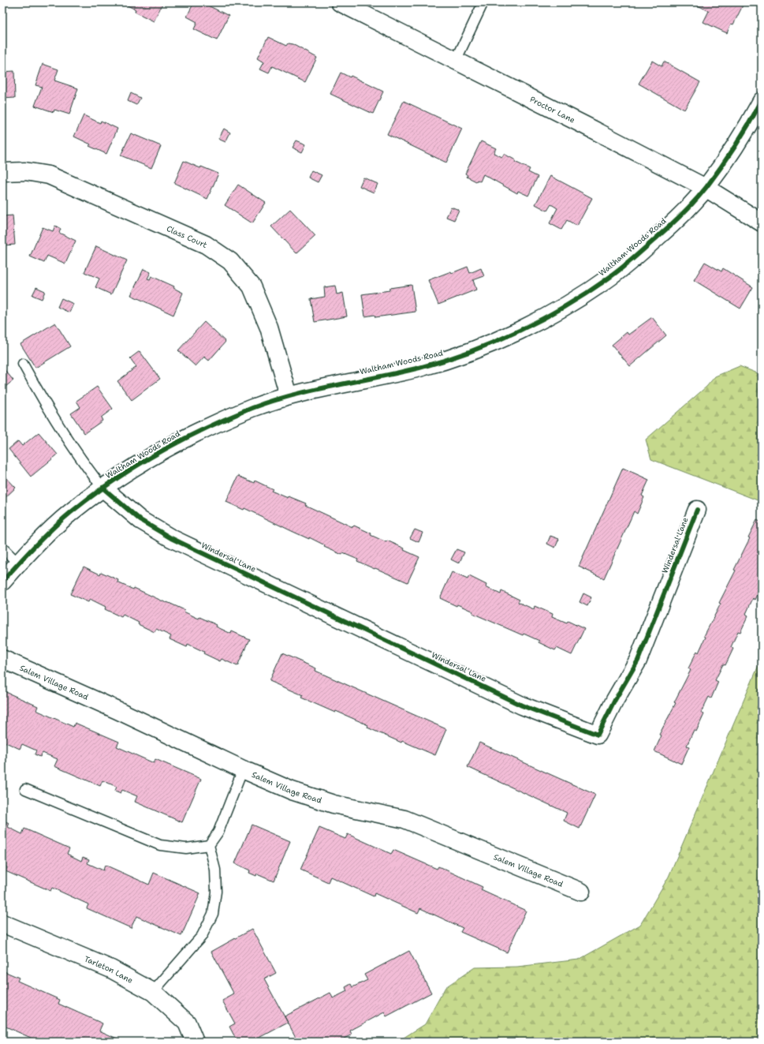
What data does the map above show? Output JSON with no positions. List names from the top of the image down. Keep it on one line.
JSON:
{"streets":{"street":["Proctor Lane","Class Court","Waltham Woods Road","Windersal Lane","Salem Village Road","Tarleton Lane"]},"crossings":[["Proctor Lane","Waltham Woods Road"],["Class Court","Waltham Woods Road"],["Waltham Woods Road","Windersal Lane"]]}
